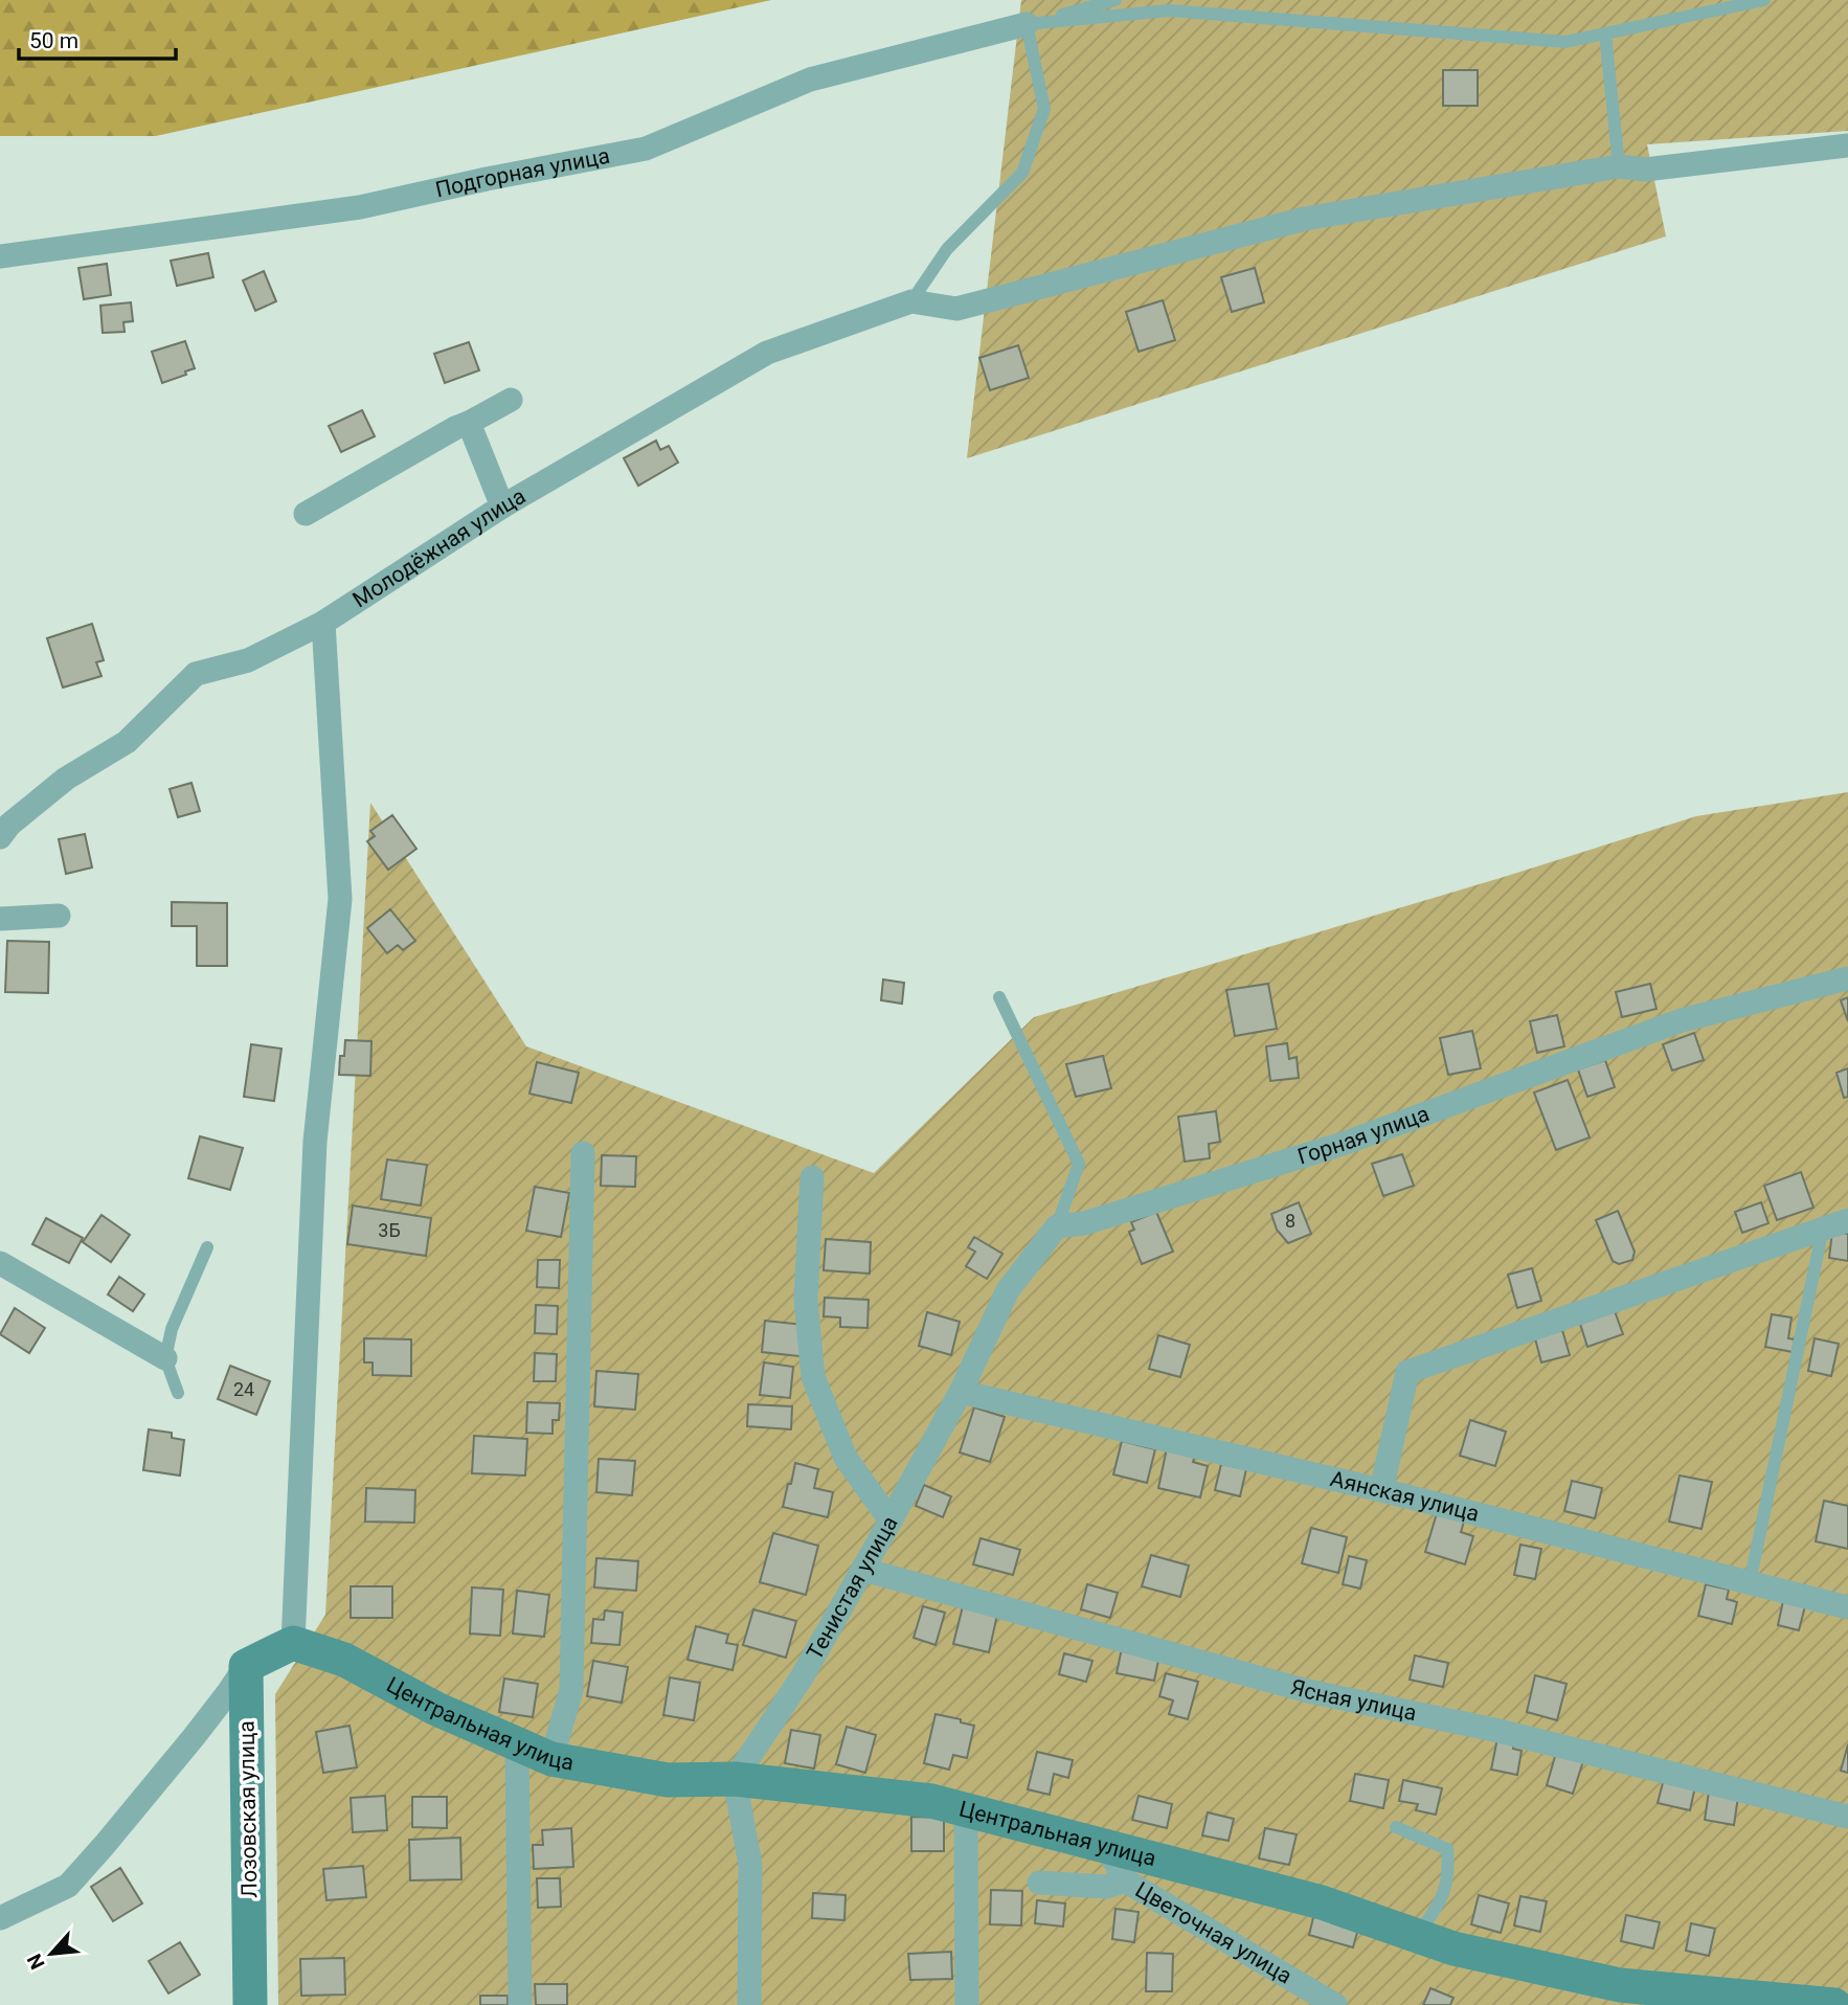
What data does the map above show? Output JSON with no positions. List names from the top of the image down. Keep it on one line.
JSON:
{"streets":{"main road":["Центральная улица","Лозовская улица"],"street":["Подгорная улица","Молодёжная улица","Горная улица","Аянская улица","Тенистая улица","Ясная улица","Цветочная улица"]},"crossings":[["Аянская улица","Тенистая улица"],["Тенистая улица","Ясная улица"],["Тенистая улица","Центральная улица"],["Центральная улица","Цветочная улица"]],"house_numbers":["8","3Б","24"],"scale_bar":"50 m","north":"bottom left"}
